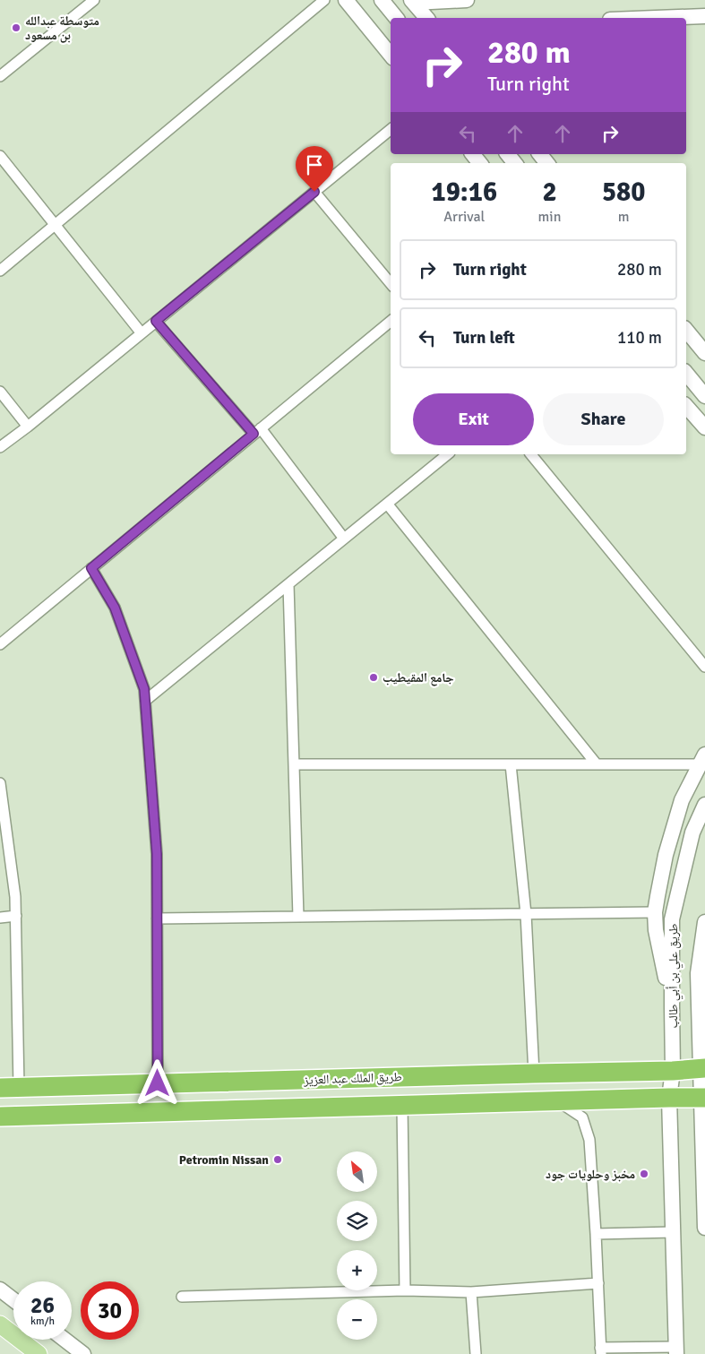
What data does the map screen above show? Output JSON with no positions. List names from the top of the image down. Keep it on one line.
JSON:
{"streets":{"highway":["طريق الملك عبد العزيز"],"street":["طريق علي بن أبي طالب"]},"crossings":[["طريق علي بن أبي طالب","طريق الملك عبد العزيز"]],"places":["متوسطة عبدالله بن مسعود","جامع المقيطيب","Petromin Nissan","مخبز وحلويات جود"],"north":"top left","page":{"turn":["280 m","Turn right"],"eta":["19:16","Arrival","2","min","580","m"],"list":[{"name":"Turn right","value":"280 m"},{"name":"Turn left","value":"110 m"}],"buttons":["Exit","Share"],"map_buttons":["+","−"],"speed":"26 km/h","limit":"30"}}
